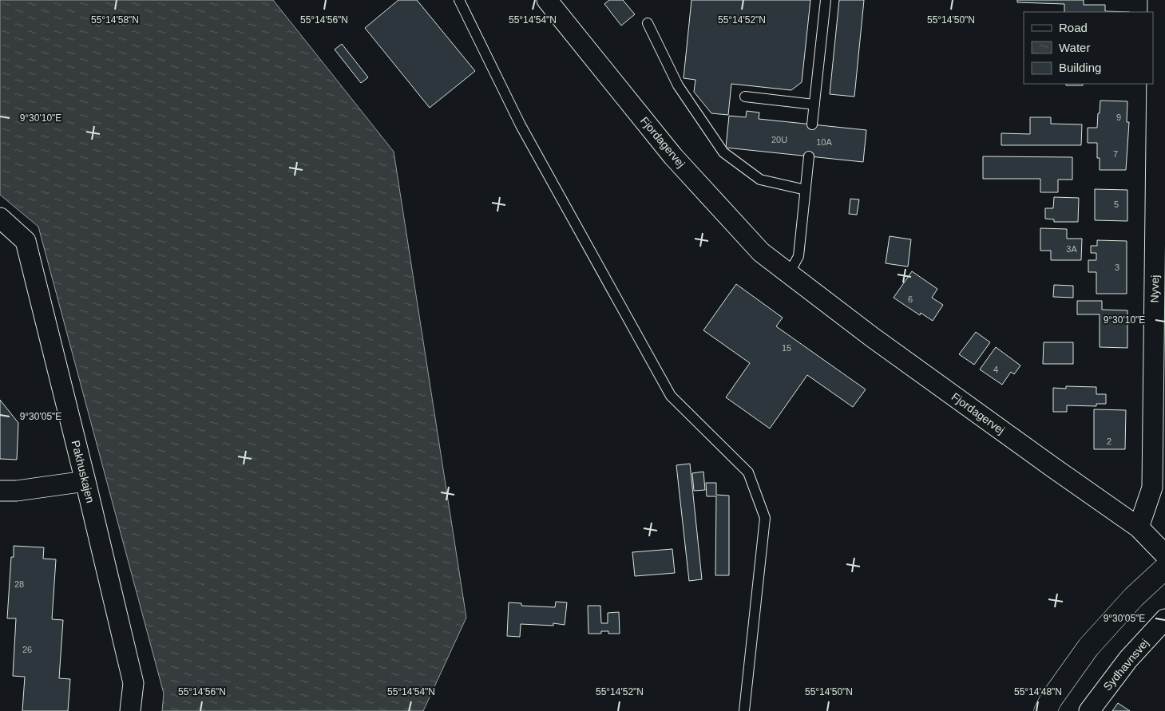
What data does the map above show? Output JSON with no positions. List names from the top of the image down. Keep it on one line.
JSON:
{"streets":{"street":["Fjordagervej","Nyvej","Pakhuskajen","Sydhavnsvej"]},"crossings":[["Fjordagervej","Nyvej"]],"house_numbers":["9","20U","10A","7","5","3A","3","6","15","4","2","28","26"],"legend":["Road","Water","Building"],"coordinates":["55°14'58\"N","55°14'56\"N","55°14'54\"N","55°14'52\"N","55°14'50\"N","9°30'10\"E","9°30'05\"E","55°14'48\"N"]}
